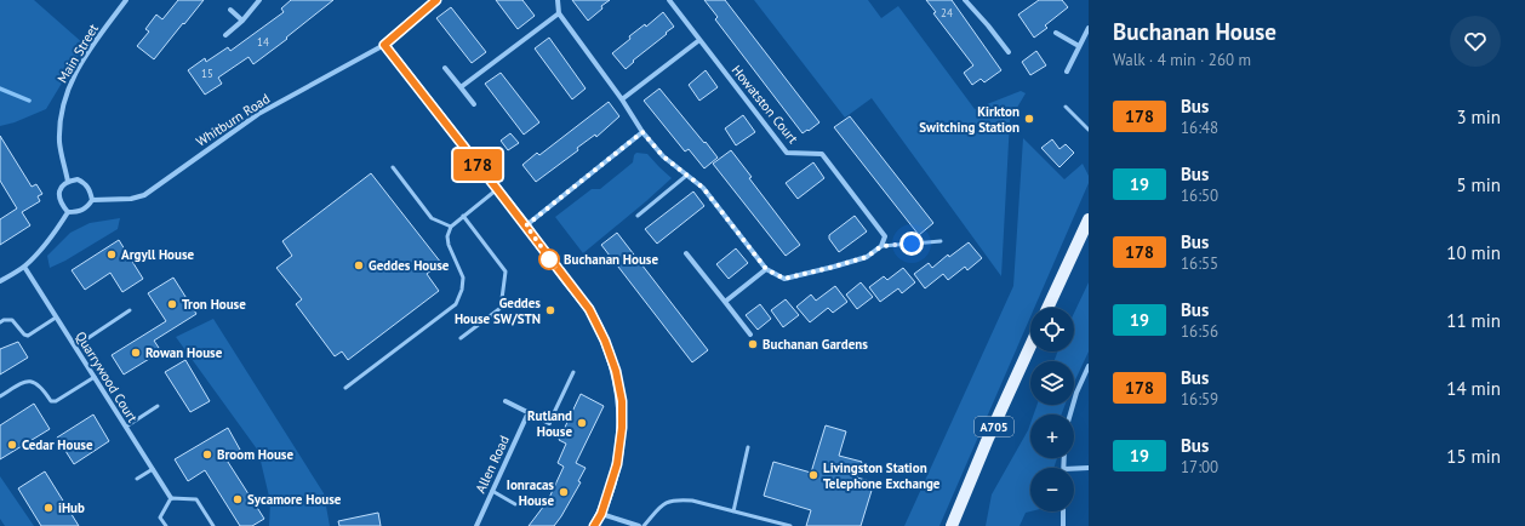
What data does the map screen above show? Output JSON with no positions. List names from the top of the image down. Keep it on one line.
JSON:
{"streets":{"main road":["A705"],"street":["Main Street","Howatston Court","Whitburn Road","Quarrywood Court","Allen Road"]},"crossings":[["Main Street","Whitburn Road"]],"places":["Kirkton Switching Station","Argyll House","Buchanan House","Geddes House","Tron House","Geddes House SW/STN","Buchanan Gardens","Rowan House","Rutland House","Cedar House","Broom House","Livingston Station Telephone Exchange","Ionracas House","Sycamore House","iHub"],"lines":["bus line 178"],"house_numbers":["24","14","15"],"page":{"on_map":"178","heading":["Buchanan House","Walk · 4 min · 260 m"],"list":[{"mark":"178","name":"Bus","note":"16:48","value":"3 min"},{"mark":"19","name":"Bus","note":"16:50","value":"5 min"},{"mark":"178","name":"Bus","note":"16:55","value":"10 min"},{"mark":"19","name":"Bus","note":"16:56","value":"11 min"},{"mark":"178","name":"Bus","note":"16:59","value":"14 min"},{"mark":"19","name":"Bus","note":"17:00","value":"15 min"}],"map_buttons":["+","−"]}}
